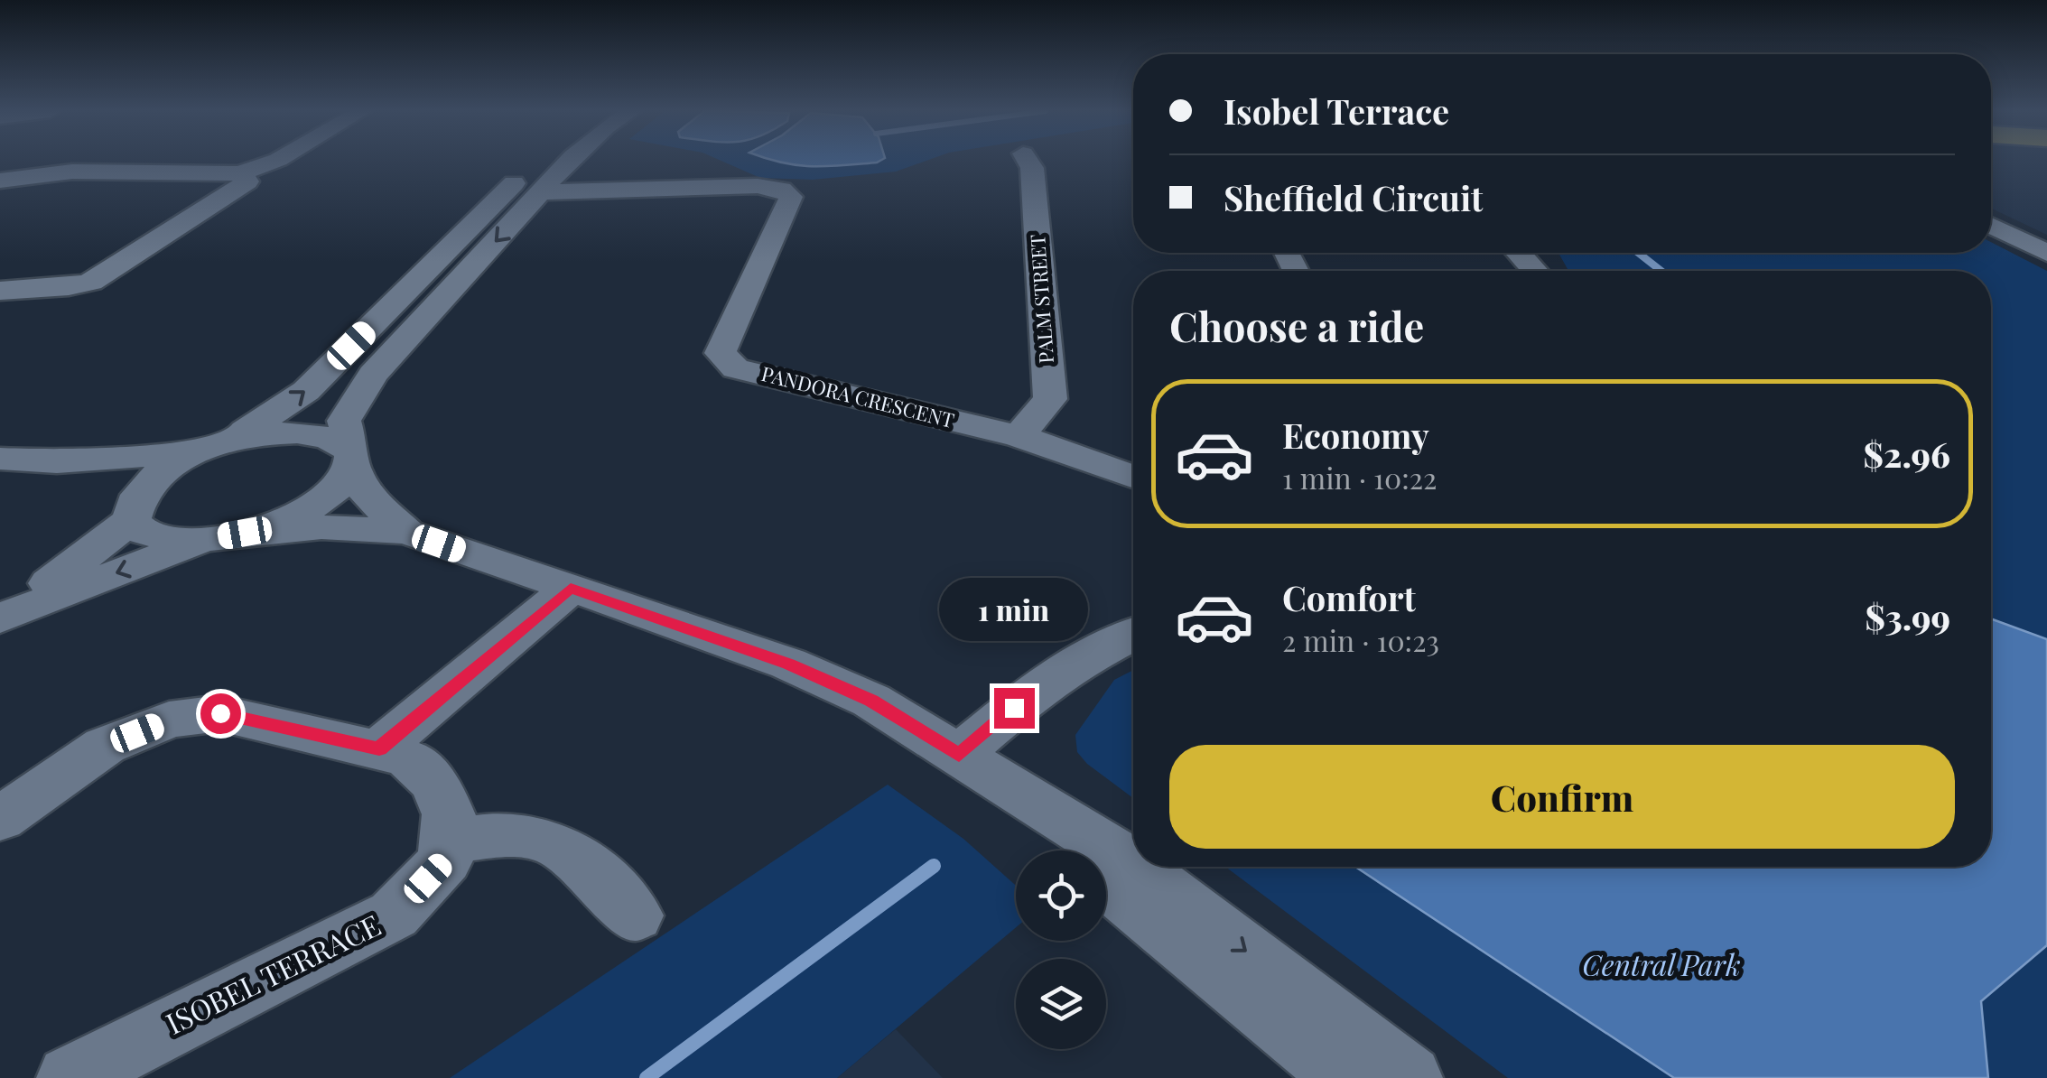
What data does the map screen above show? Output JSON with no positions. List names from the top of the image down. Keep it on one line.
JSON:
{"streets":{"street":["PALM STREET","PANDORA CRESCENT","ISOBEL TERRACE"]},"crossings":[["PALM STREET","PANDORA CRESCENT"]],"parks":["Central Park"],"page":{"banner":["Isobel Terrace","Sheffield Circuit"],"heading":"Choose a ride","list":[{"name":"Economy","note":"1 min · 10:22","value":"$2.96"},{"name":"Comfort","note":"2 min · 10:23","value":"$3.99"}],"bubble":"1 min","buttons":"Confirm"}}
